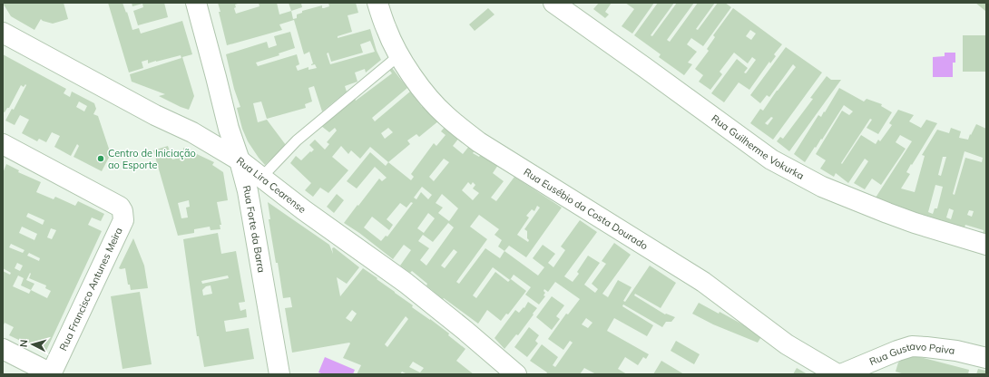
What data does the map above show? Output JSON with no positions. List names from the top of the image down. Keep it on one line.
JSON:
{"streets":{"street":["Rua Guilherme Vokurka","Rua Lira Cearense","Rua Eusébio da Costa Dourado","Rua Forte da Barra","Rua Francisco Antunes Meira","Rua Gustavo Paiva"]},"crossings":[["Rua Lira Cearense","Rua Forte da Barra"]],"places":["Centro de Iniciação ao Esporte"],"north":"left"}
